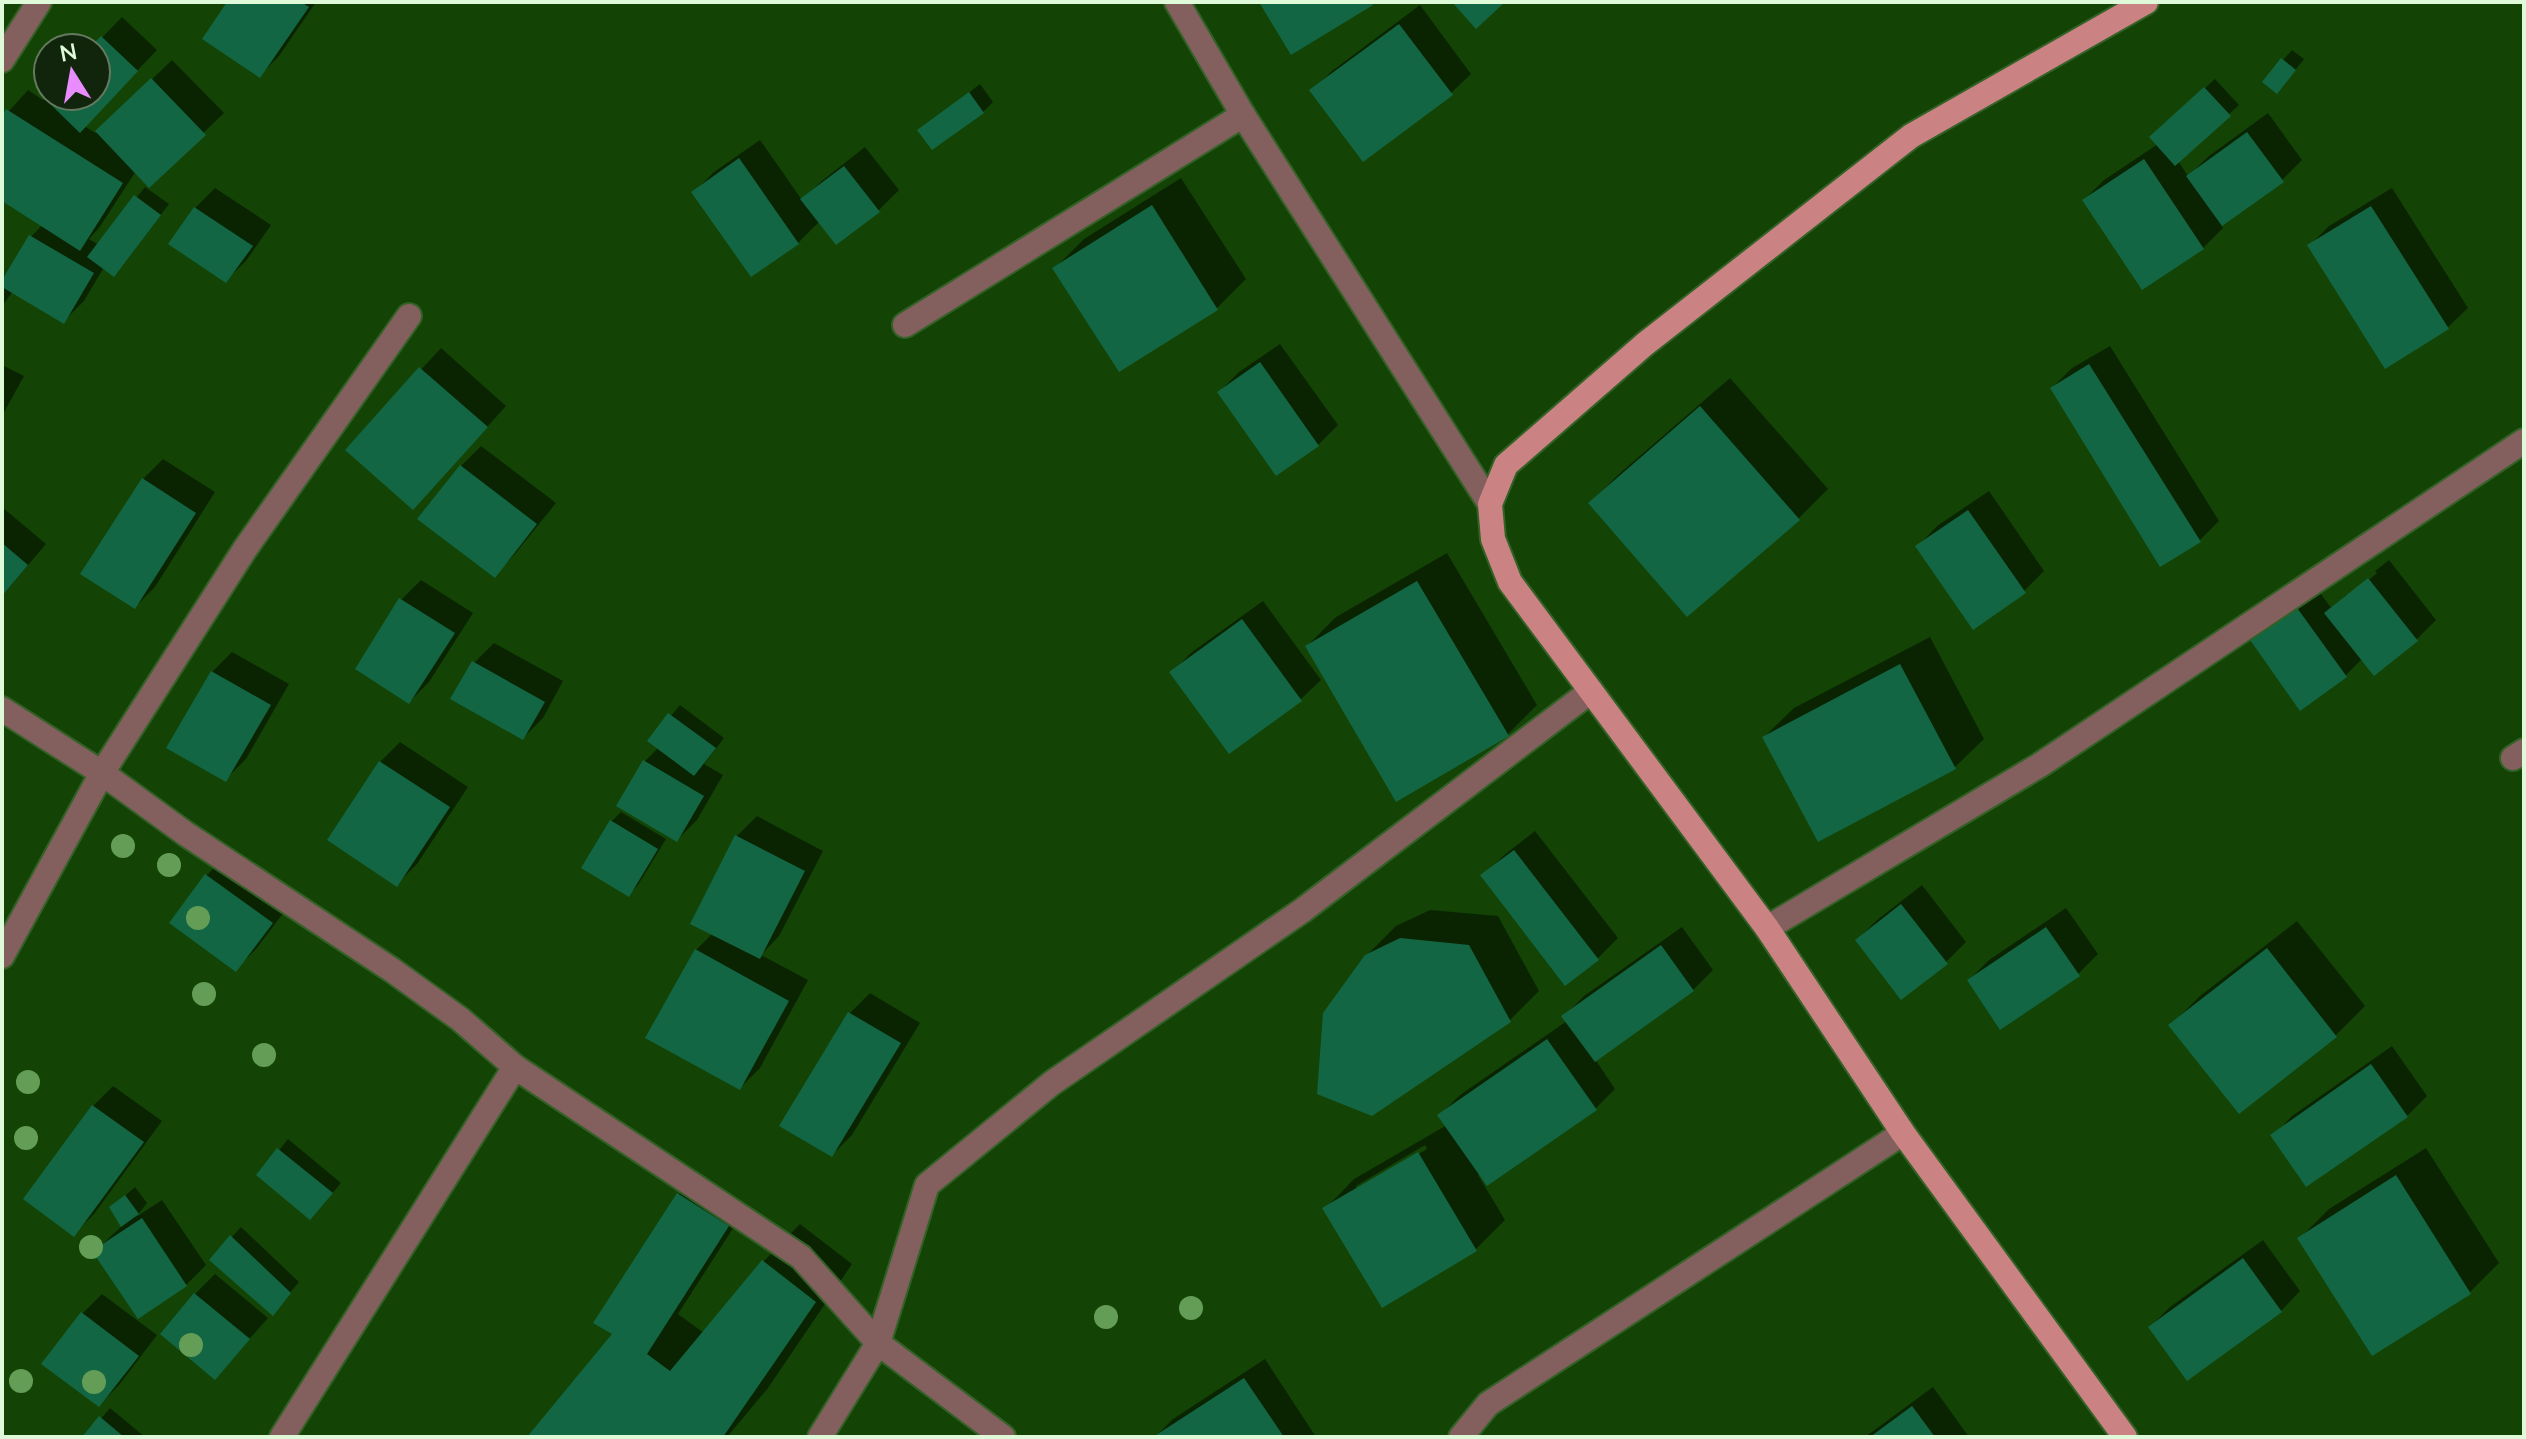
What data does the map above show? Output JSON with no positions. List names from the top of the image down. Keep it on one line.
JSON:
{"north":"top"}
